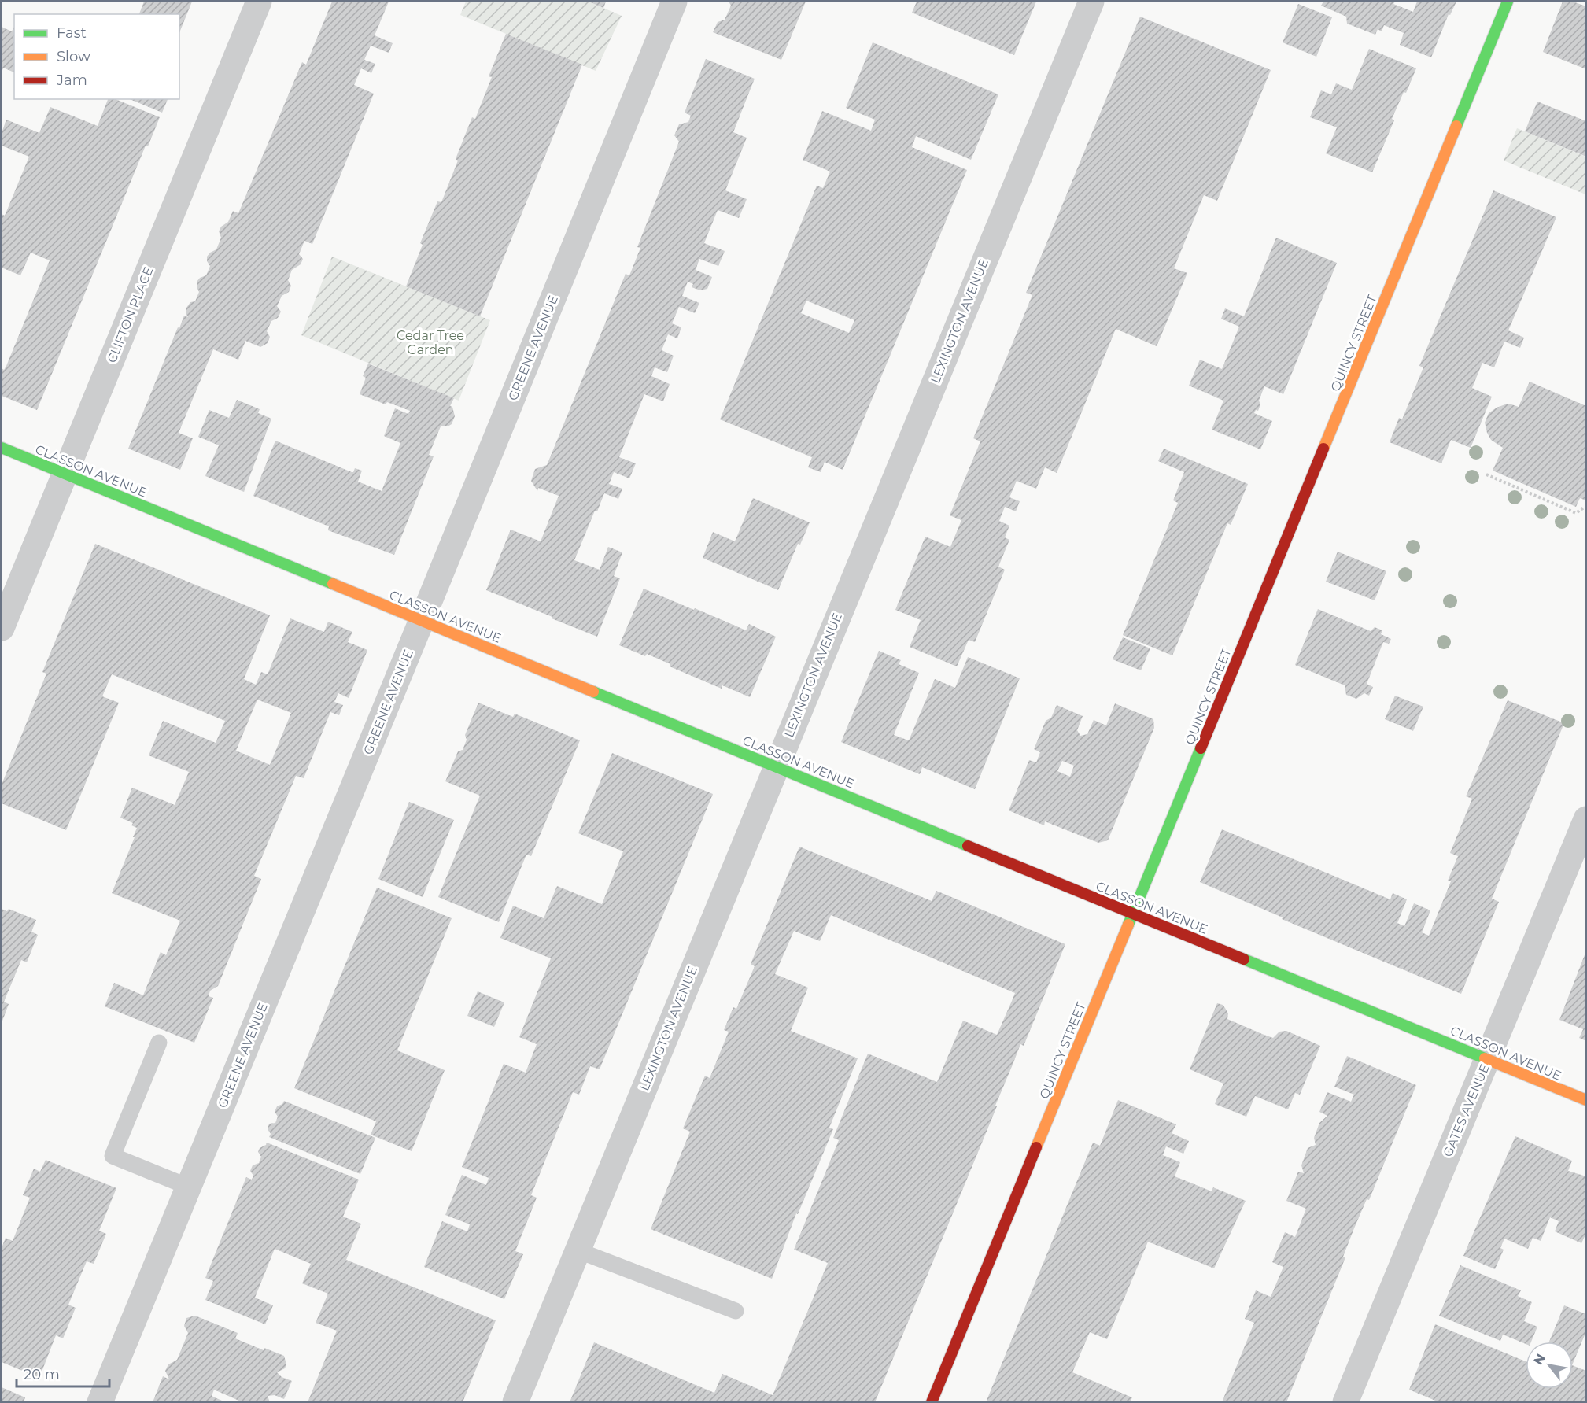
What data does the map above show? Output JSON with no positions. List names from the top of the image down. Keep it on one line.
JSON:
{"streets":{"street":["CLIFTON PLACE","LEXINGTON AVENUE","QUINCY STREET","GREENE AVENUE","CLASSON AVENUE","GATES AVENUE"]},"crossings":[["CLIFTON PLACE","CLASSON AVENUE"],["LEXINGTON AVENUE","CLASSON AVENUE"],["QUINCY STREET","CLASSON AVENUE"],["GREENE AVENUE","CLASSON AVENUE"],["CLASSON AVENUE","GATES AVENUE"]],"parks":["Cedar Tree Garden"],"legend":["Fast","Slow","Jam"],"scale_bar":"20 m","north":"top left"}
